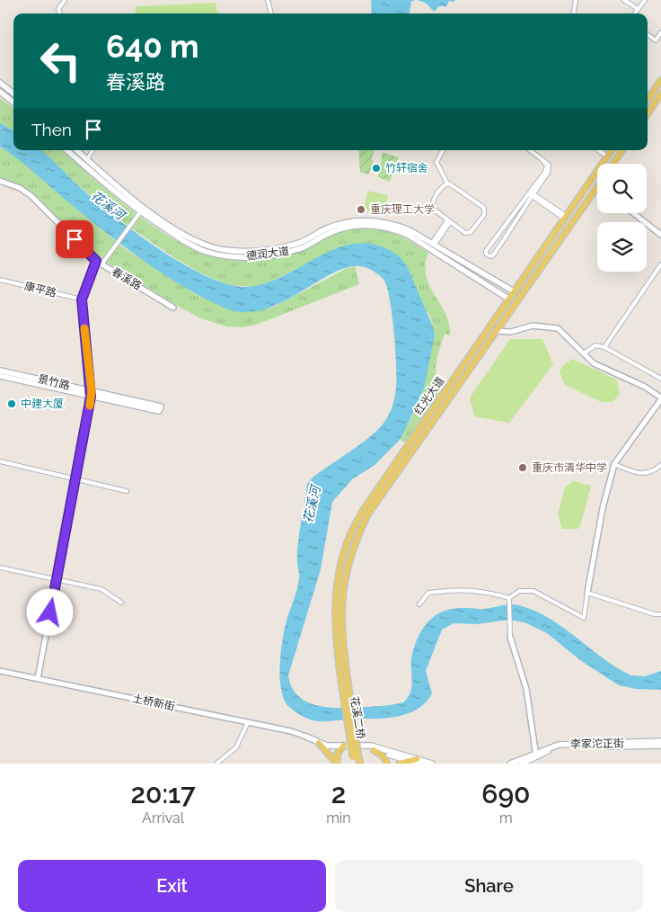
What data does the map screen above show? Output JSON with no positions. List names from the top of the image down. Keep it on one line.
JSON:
{"streets":{"main road":["德润大道","景竹路","红光大道","土桥新街","花溪二桥","李家沱正街"],"street":["春溪路","康平路"]},"crossings":[["德润大道","红光大道"],["红光大道","花溪二桥"]],"water":["花溪河"],"places":["竹轩宿舍","重庆理工大学","中建大厦","重庆市清华中学"],"page":{"turn":["640 m","春溪路"],"then":"Then","eta":["20:17","Arrival","2","min","690","m"],"buttons":["Exit","Share"]}}
